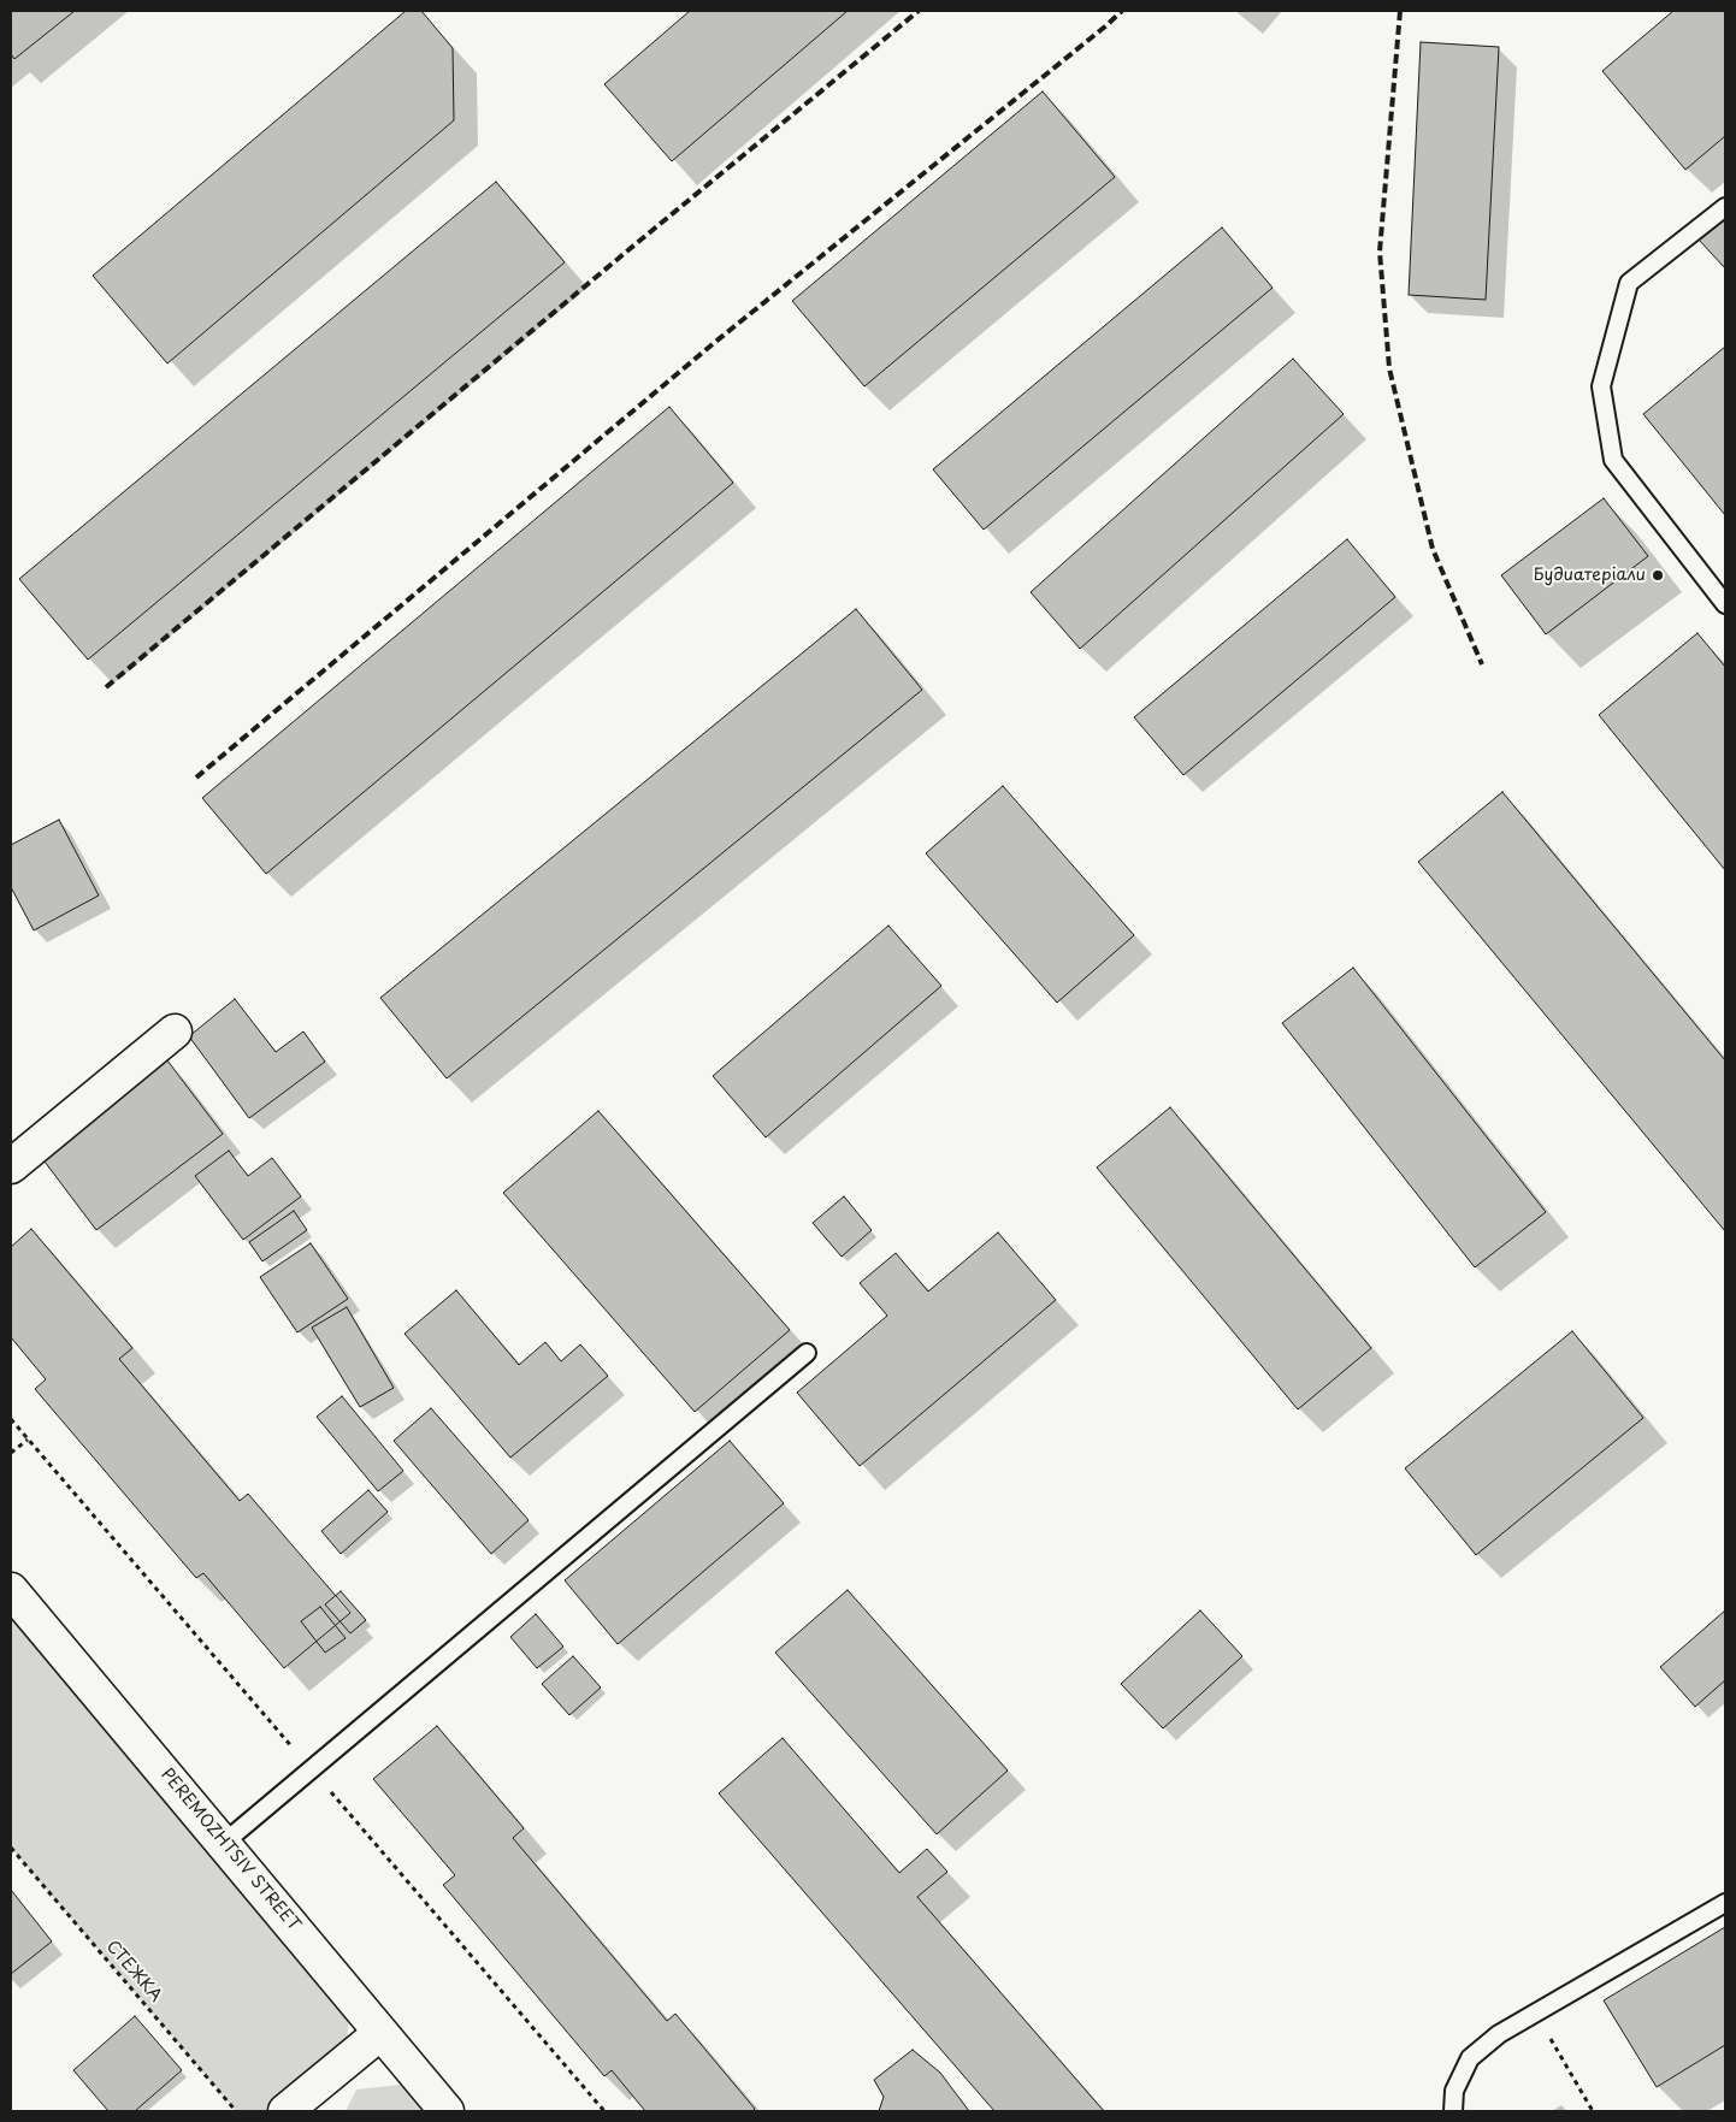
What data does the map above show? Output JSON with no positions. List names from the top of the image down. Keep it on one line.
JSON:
{"streets":{"street":["PEREMOZHTSIV STREET"],"path":["СТЕЖКА"]},"places":["Будиатеріали"]}
